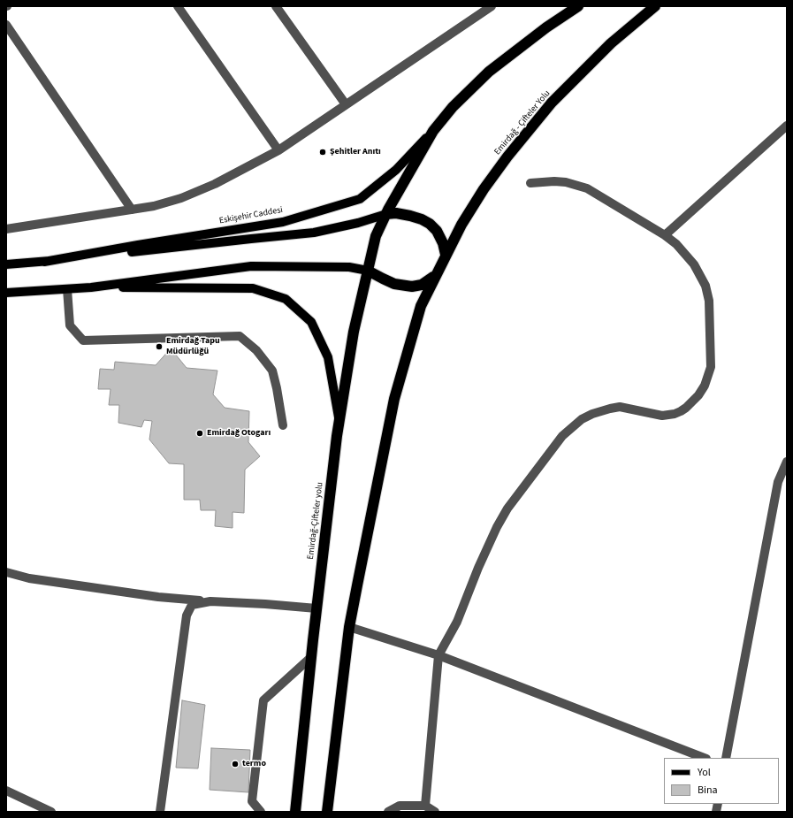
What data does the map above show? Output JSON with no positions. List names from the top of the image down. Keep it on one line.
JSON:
{"streets":{"highway":["Emirdağ - Çifteler Yolu","Emirdağ-Çifteler yolu"],"main road":["Eskişehir Caddesi"]},"crossings":[["Emirdağ - Çifteler Yolu","Eskişehir Caddesi"],["Emirdağ - Çifteler Yolu","Emirdağ-Çifteler yolu"],["Eskişehir Caddesi","Emirdağ-Çifteler yolu"]],"places":["Şehitler Anıtı","Emirdağ Tapu Müdürlüğü","Emirdağ Otogarı","termo"],"legend":["Yol","Bina"]}
